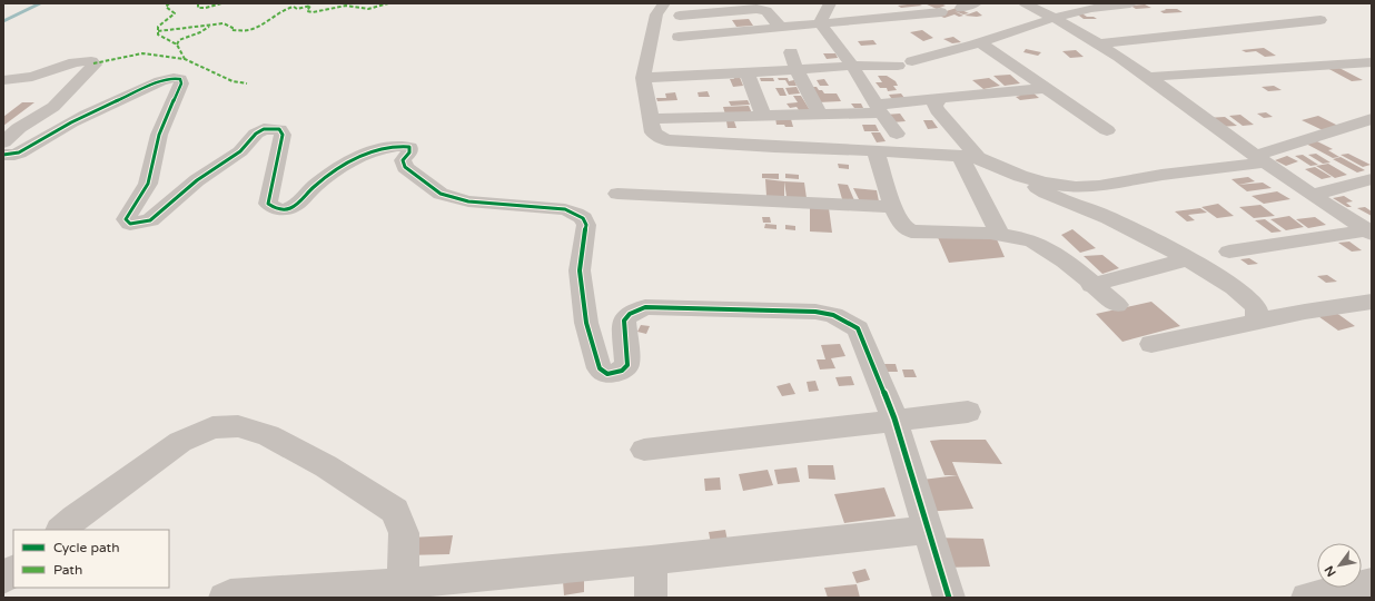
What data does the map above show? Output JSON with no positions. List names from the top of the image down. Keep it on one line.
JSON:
{"legend":["Cycle path","Path"],"north":"bottom left"}
